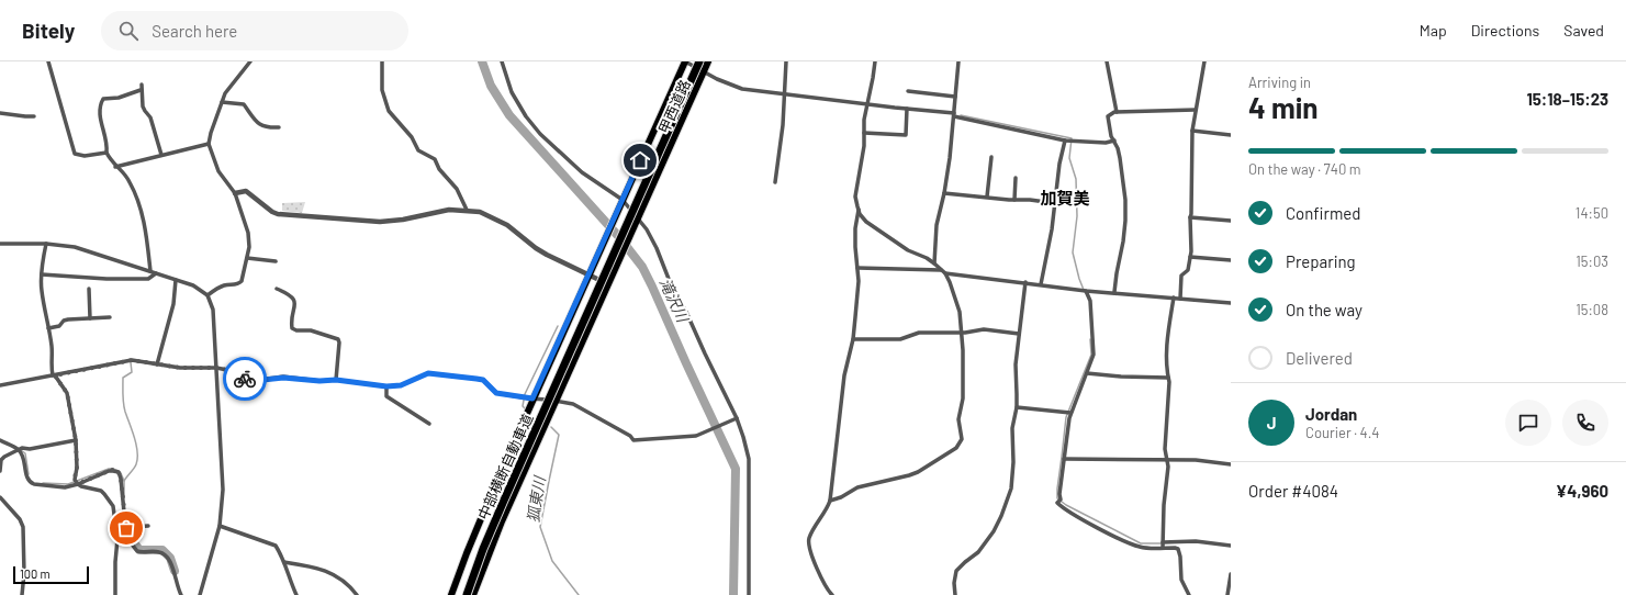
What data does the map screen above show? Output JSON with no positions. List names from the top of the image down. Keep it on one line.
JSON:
{"streets":{"highway":["甲西道路","中部横断自動車道"]},"districts":["加賀美"],"water":["滝沢川","狐東川"],"scale_bar":"100 m","page":{"header":"Bitely","search":"Search here","nav":["Map","Directions","Saved"],"heading":["4 min","Arriving in","15:18–15:23"],"panel":["Jordan","Courier · 4.4","Order #4084","¥4,960"],"bar":"On the way · 740 m","list":[["Confirmed","14:50"],["Preparing","15:03"],["On the way","15:08"],"Delivered"],"round":"J","scale":"100 m"}}
